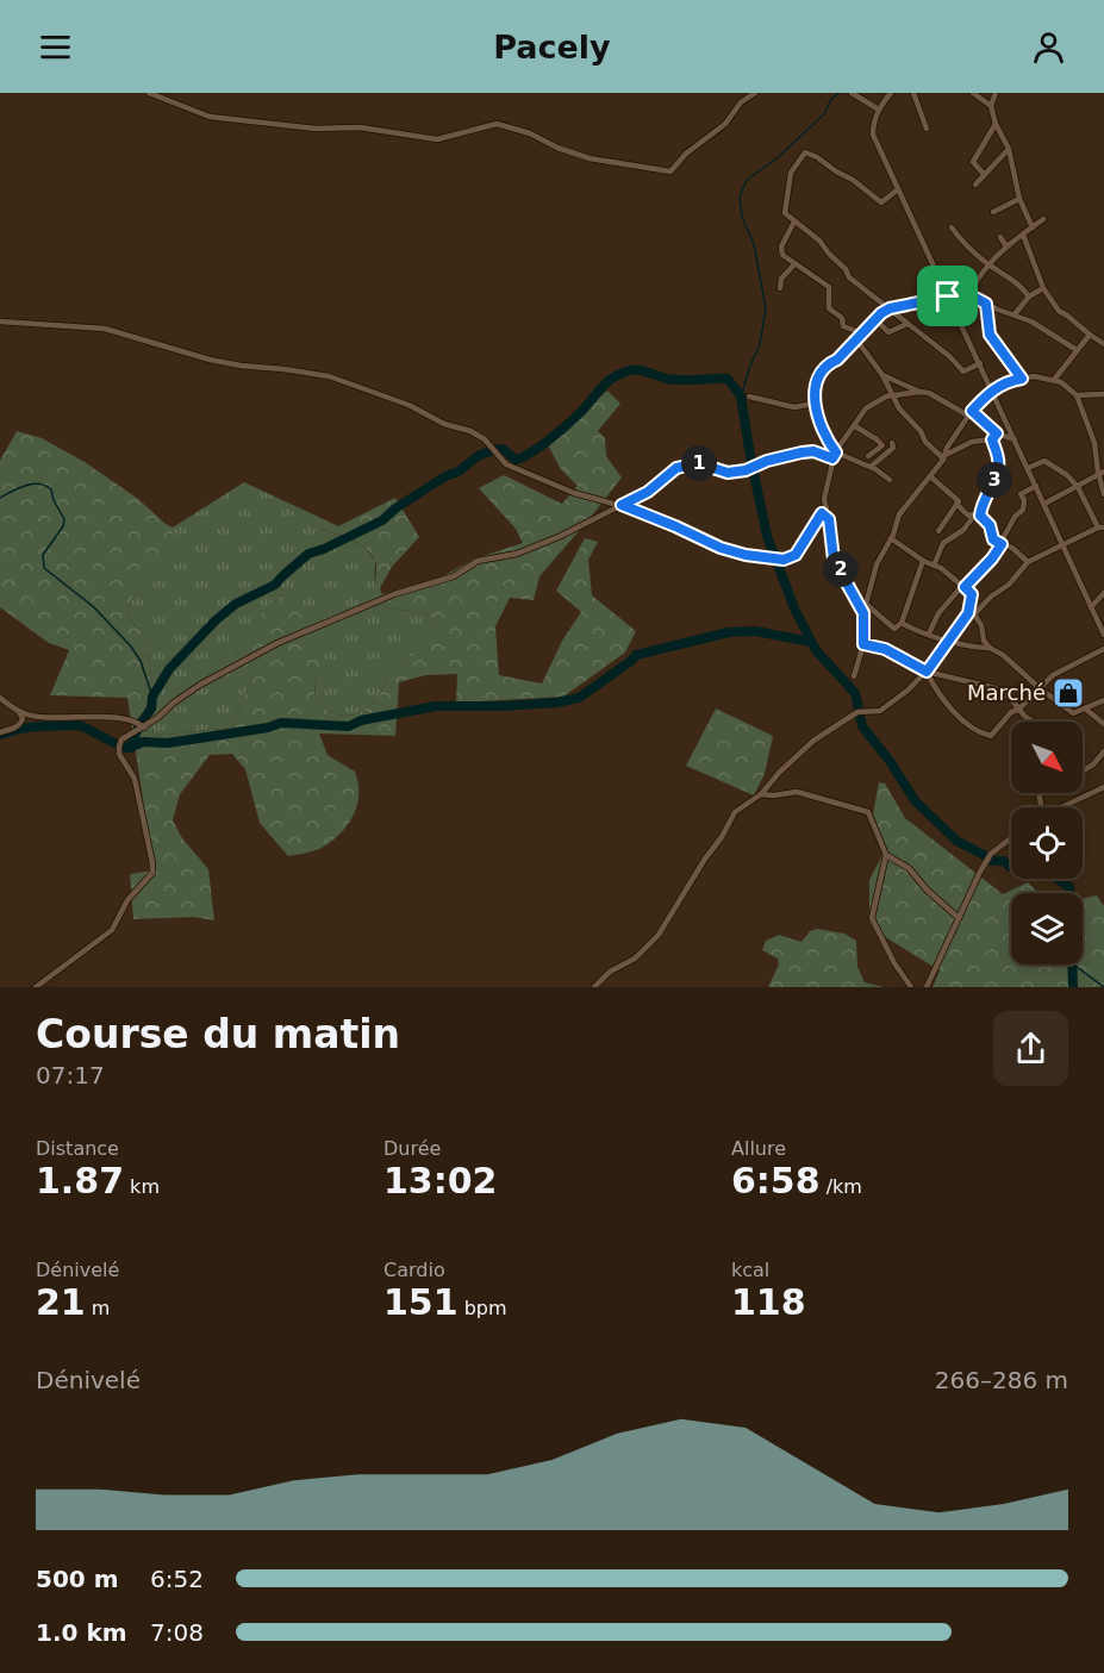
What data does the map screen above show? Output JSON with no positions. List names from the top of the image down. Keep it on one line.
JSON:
{"places":{"shop":["Marché"]},"north":"bottom right","page":{"header":"Pacely","pins":["1","3","2"],"heading":["Course du matin","07:17"],"stats":[["Distance","1.87 km"],["Durée","13:02"],["Allure","6:58 /km"],["Dénivelé","21 m"],["Cardio","151 bpm"],["kcal","118"]],"chart":["Dénivelé","266–286 m"],"list":[{"name":"500 m","note":"6:52"},{"name":"1.0 km","note":"7:08"}]}}
